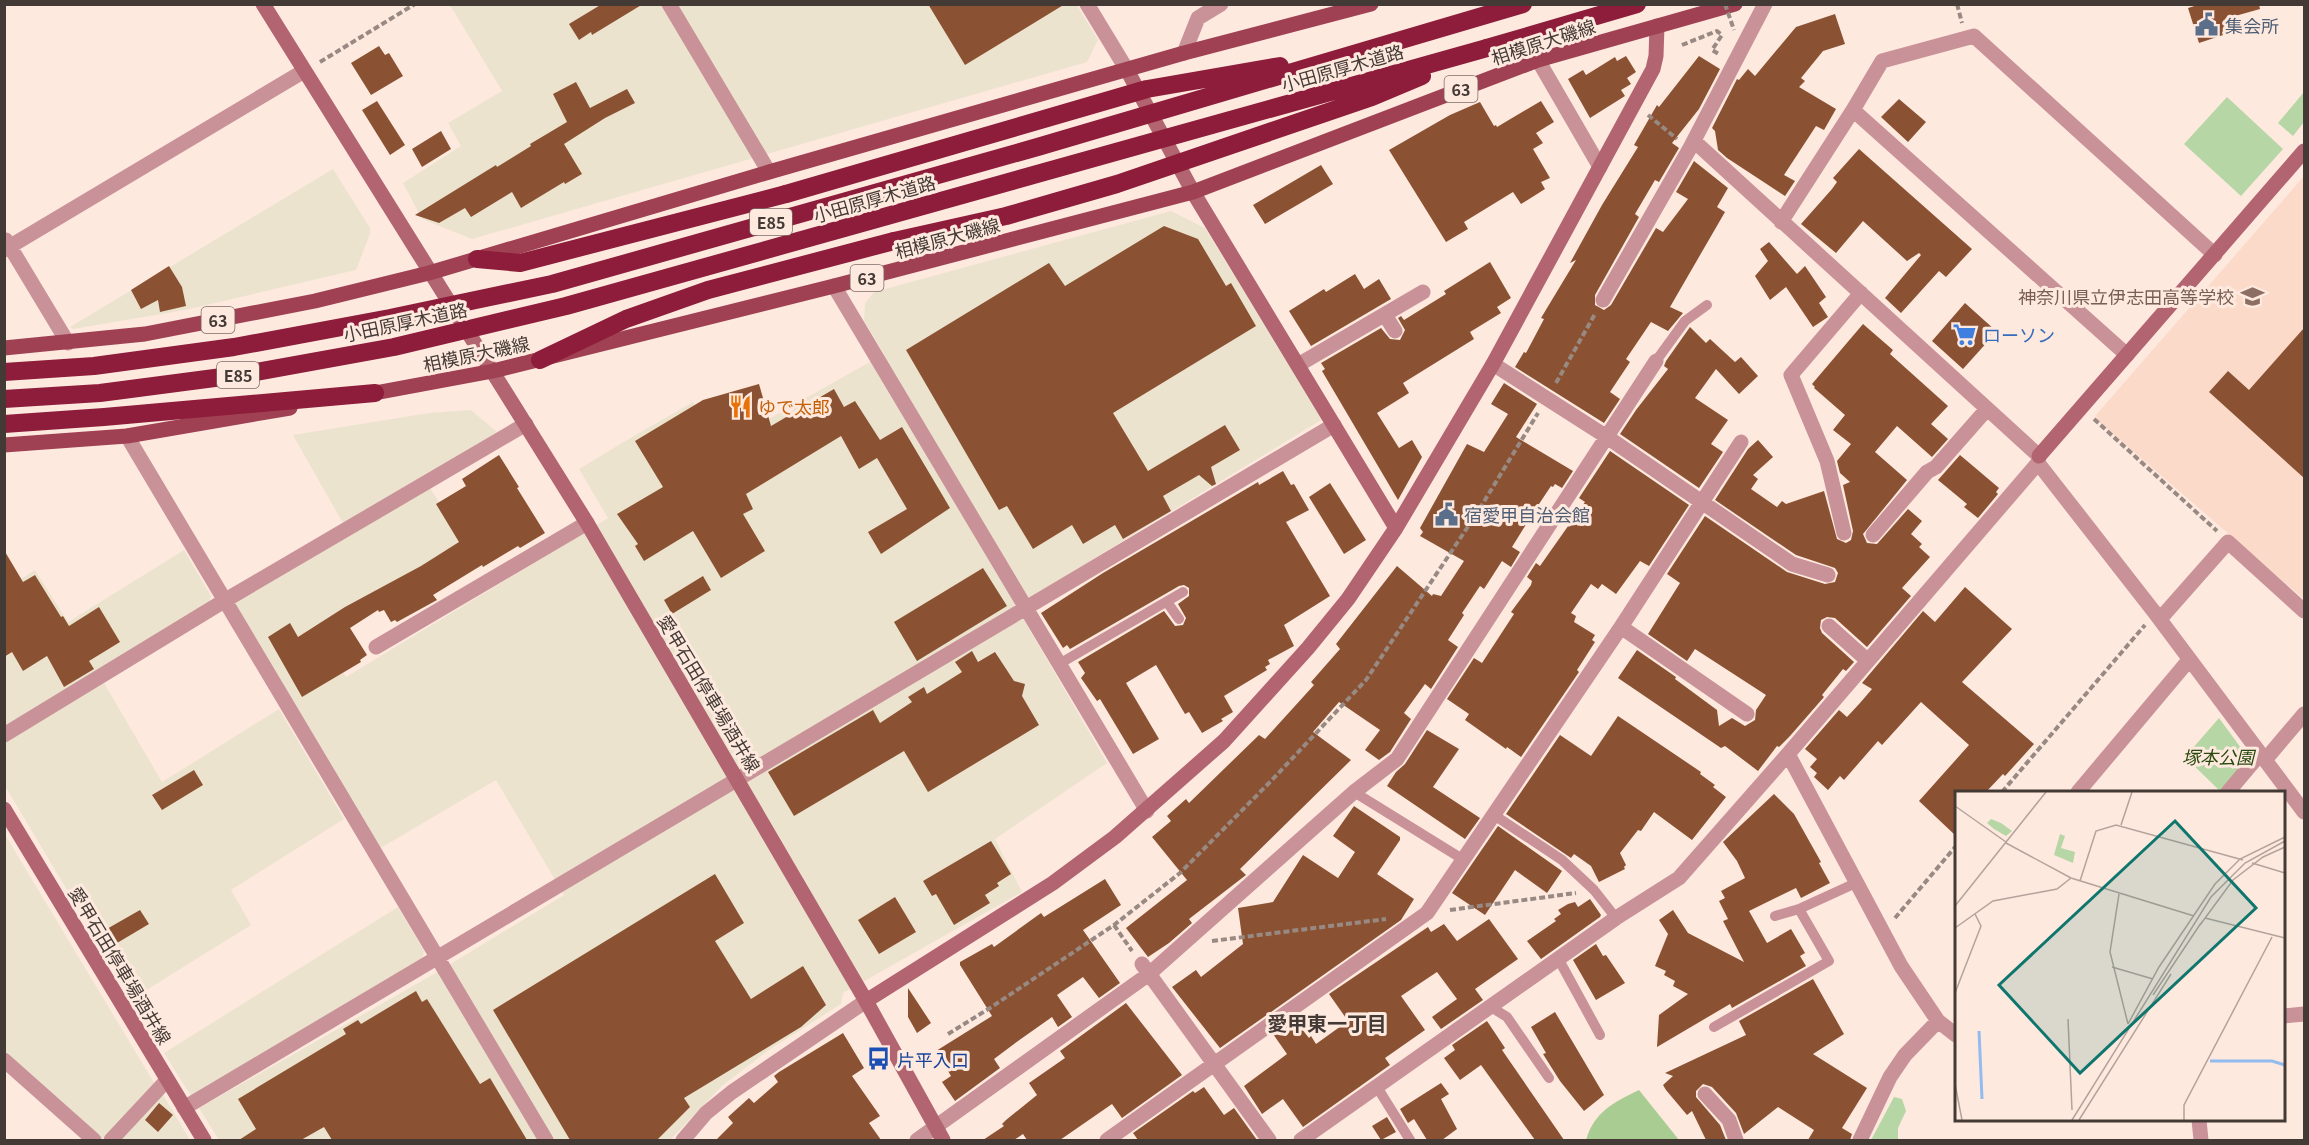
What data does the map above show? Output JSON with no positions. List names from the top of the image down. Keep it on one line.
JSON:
{"streets":{"highway":["小田原厚木道路","E85"],"main road":["相模原大磯線","63"],"street":["愛甲石田停車場酒井線"]},"crossings":[["相模原大磯線","愛甲石田停車場酒井線"],["63","愛甲石田停車場酒井線"]],"districts":["愛甲東一丁目"],"parks":["塚本公園"],"places":{"public building":["集会所","宿愛甲自治会館"],"school or university":["神奈川県立伊志田高等学校"],"supermarket":["ローソン"],"restaurant":["ゆで太郎"],"bus stop":["片平入口"]}}
